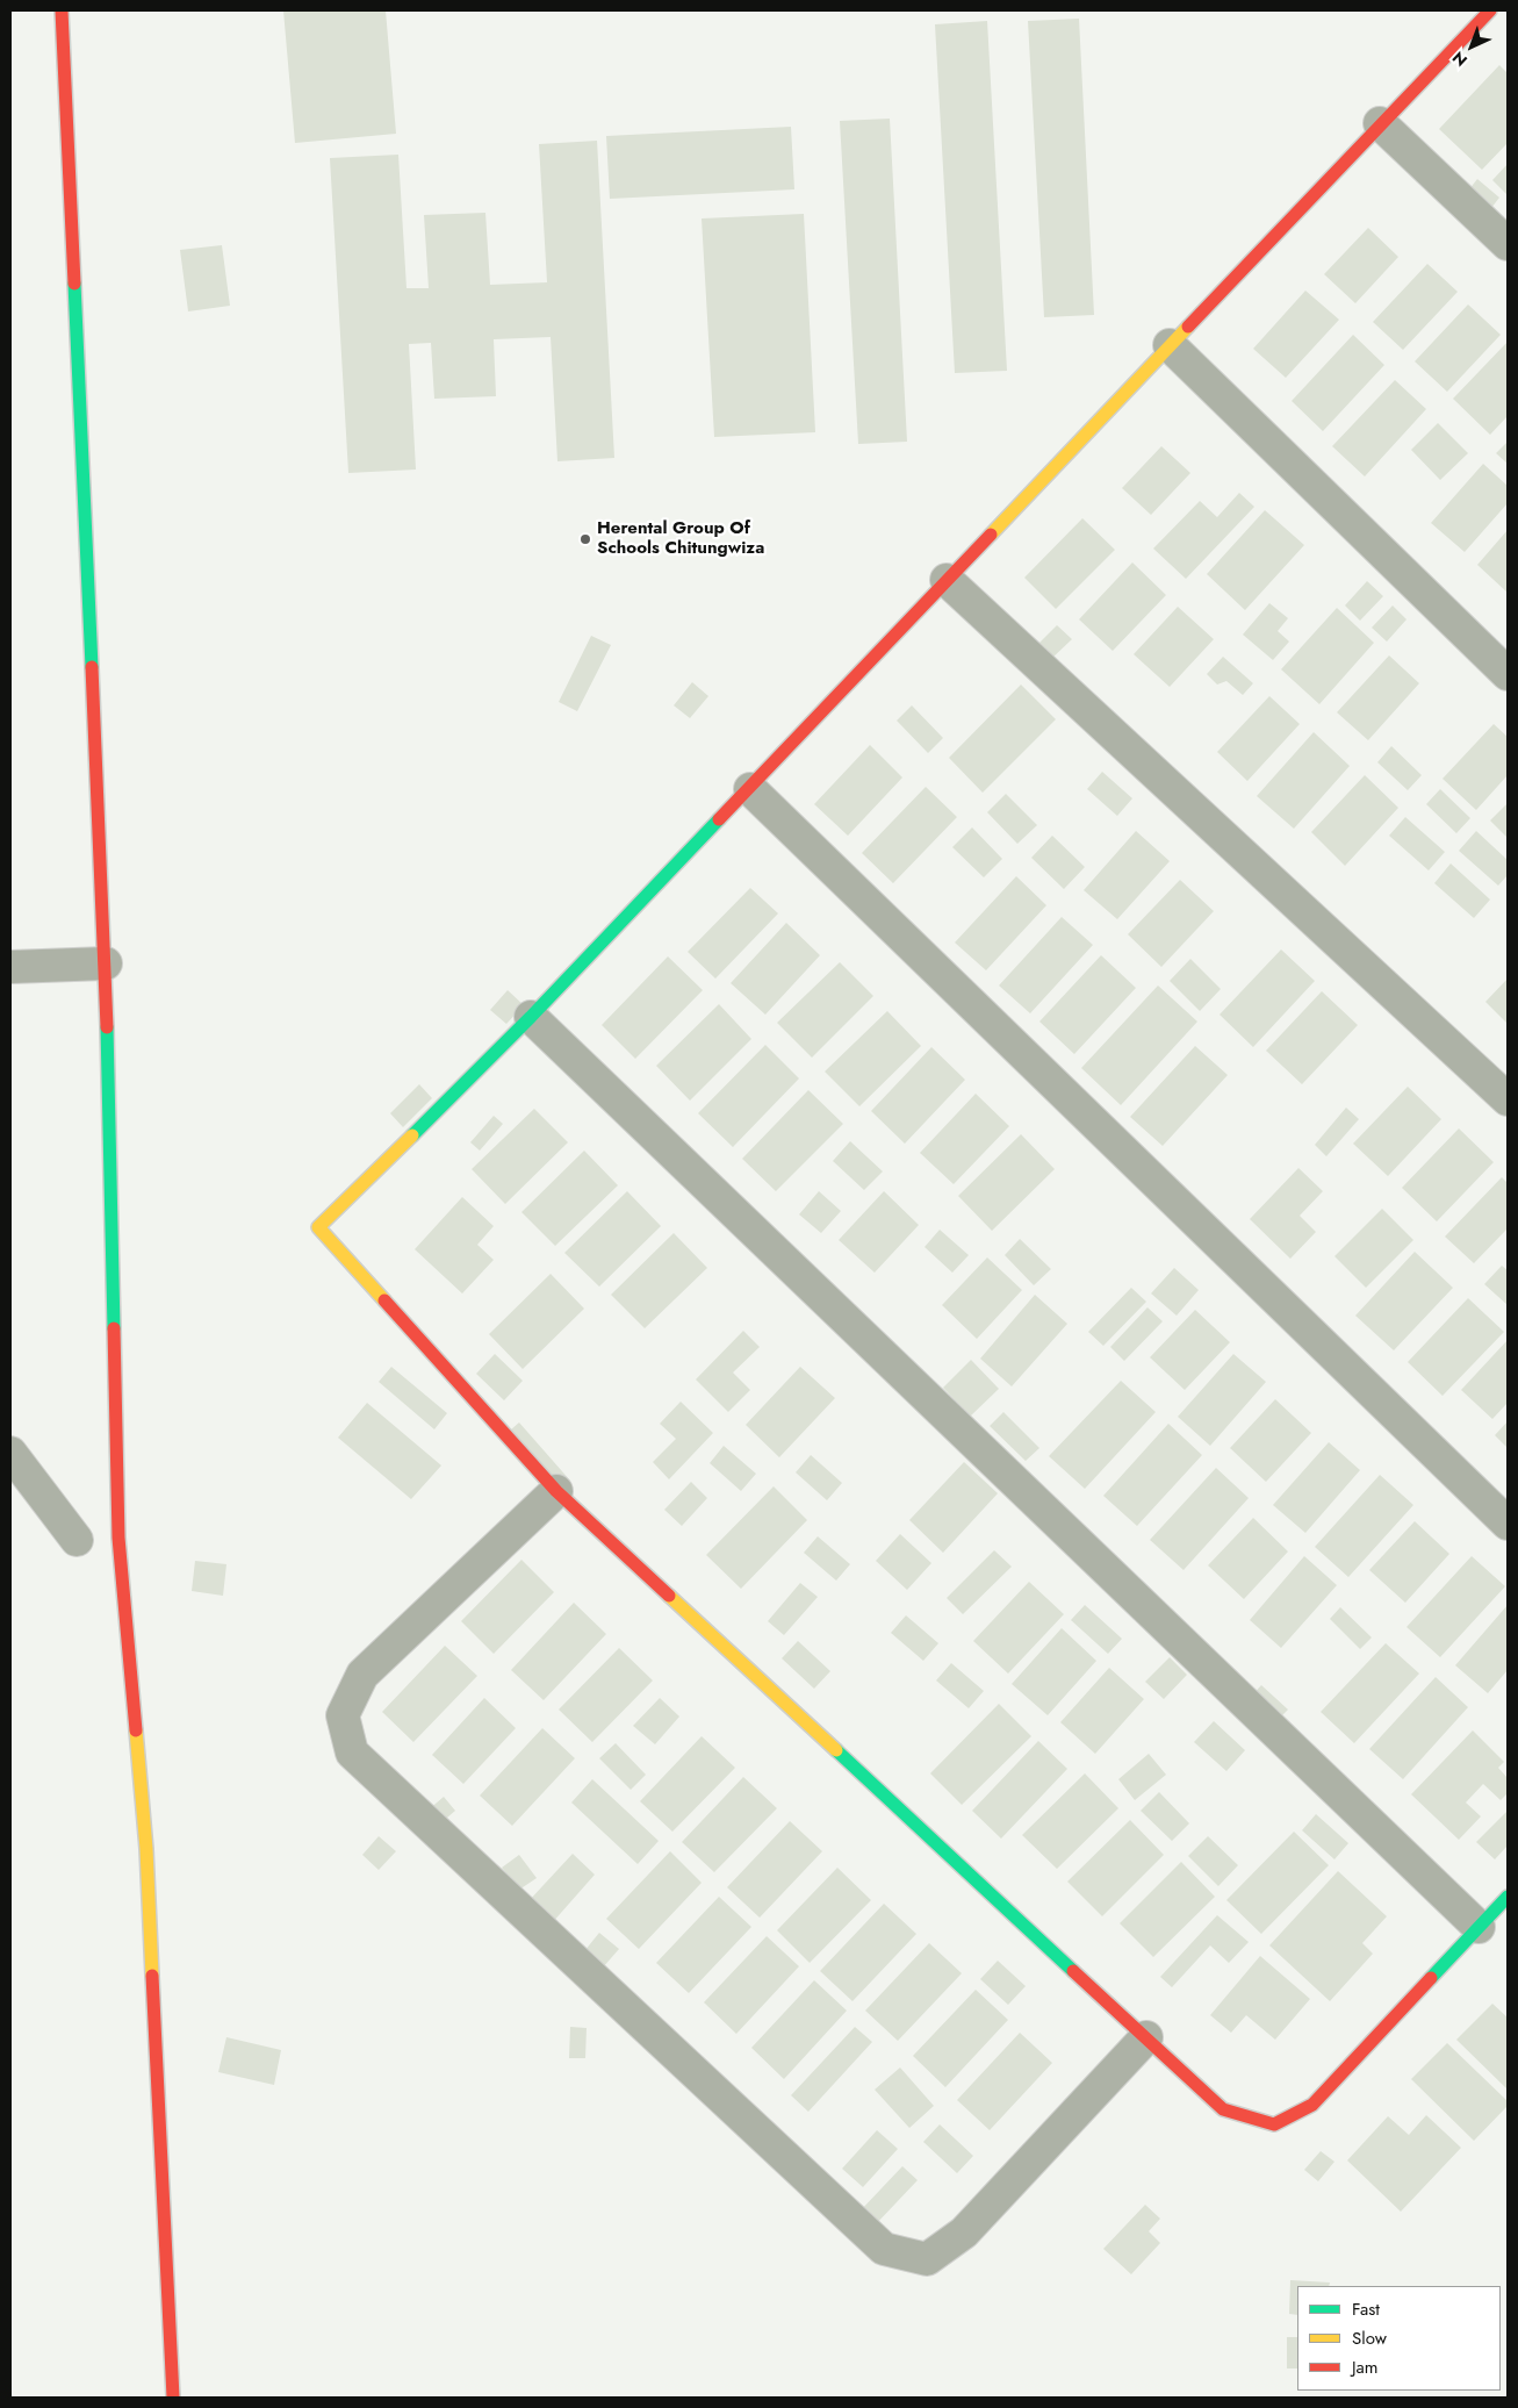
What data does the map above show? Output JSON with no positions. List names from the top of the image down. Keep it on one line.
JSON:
{"places":["Herental Group Of Schools Chitungwiza"],"legend":["Fast","Slow","Jam"],"north":"bottom left"}
